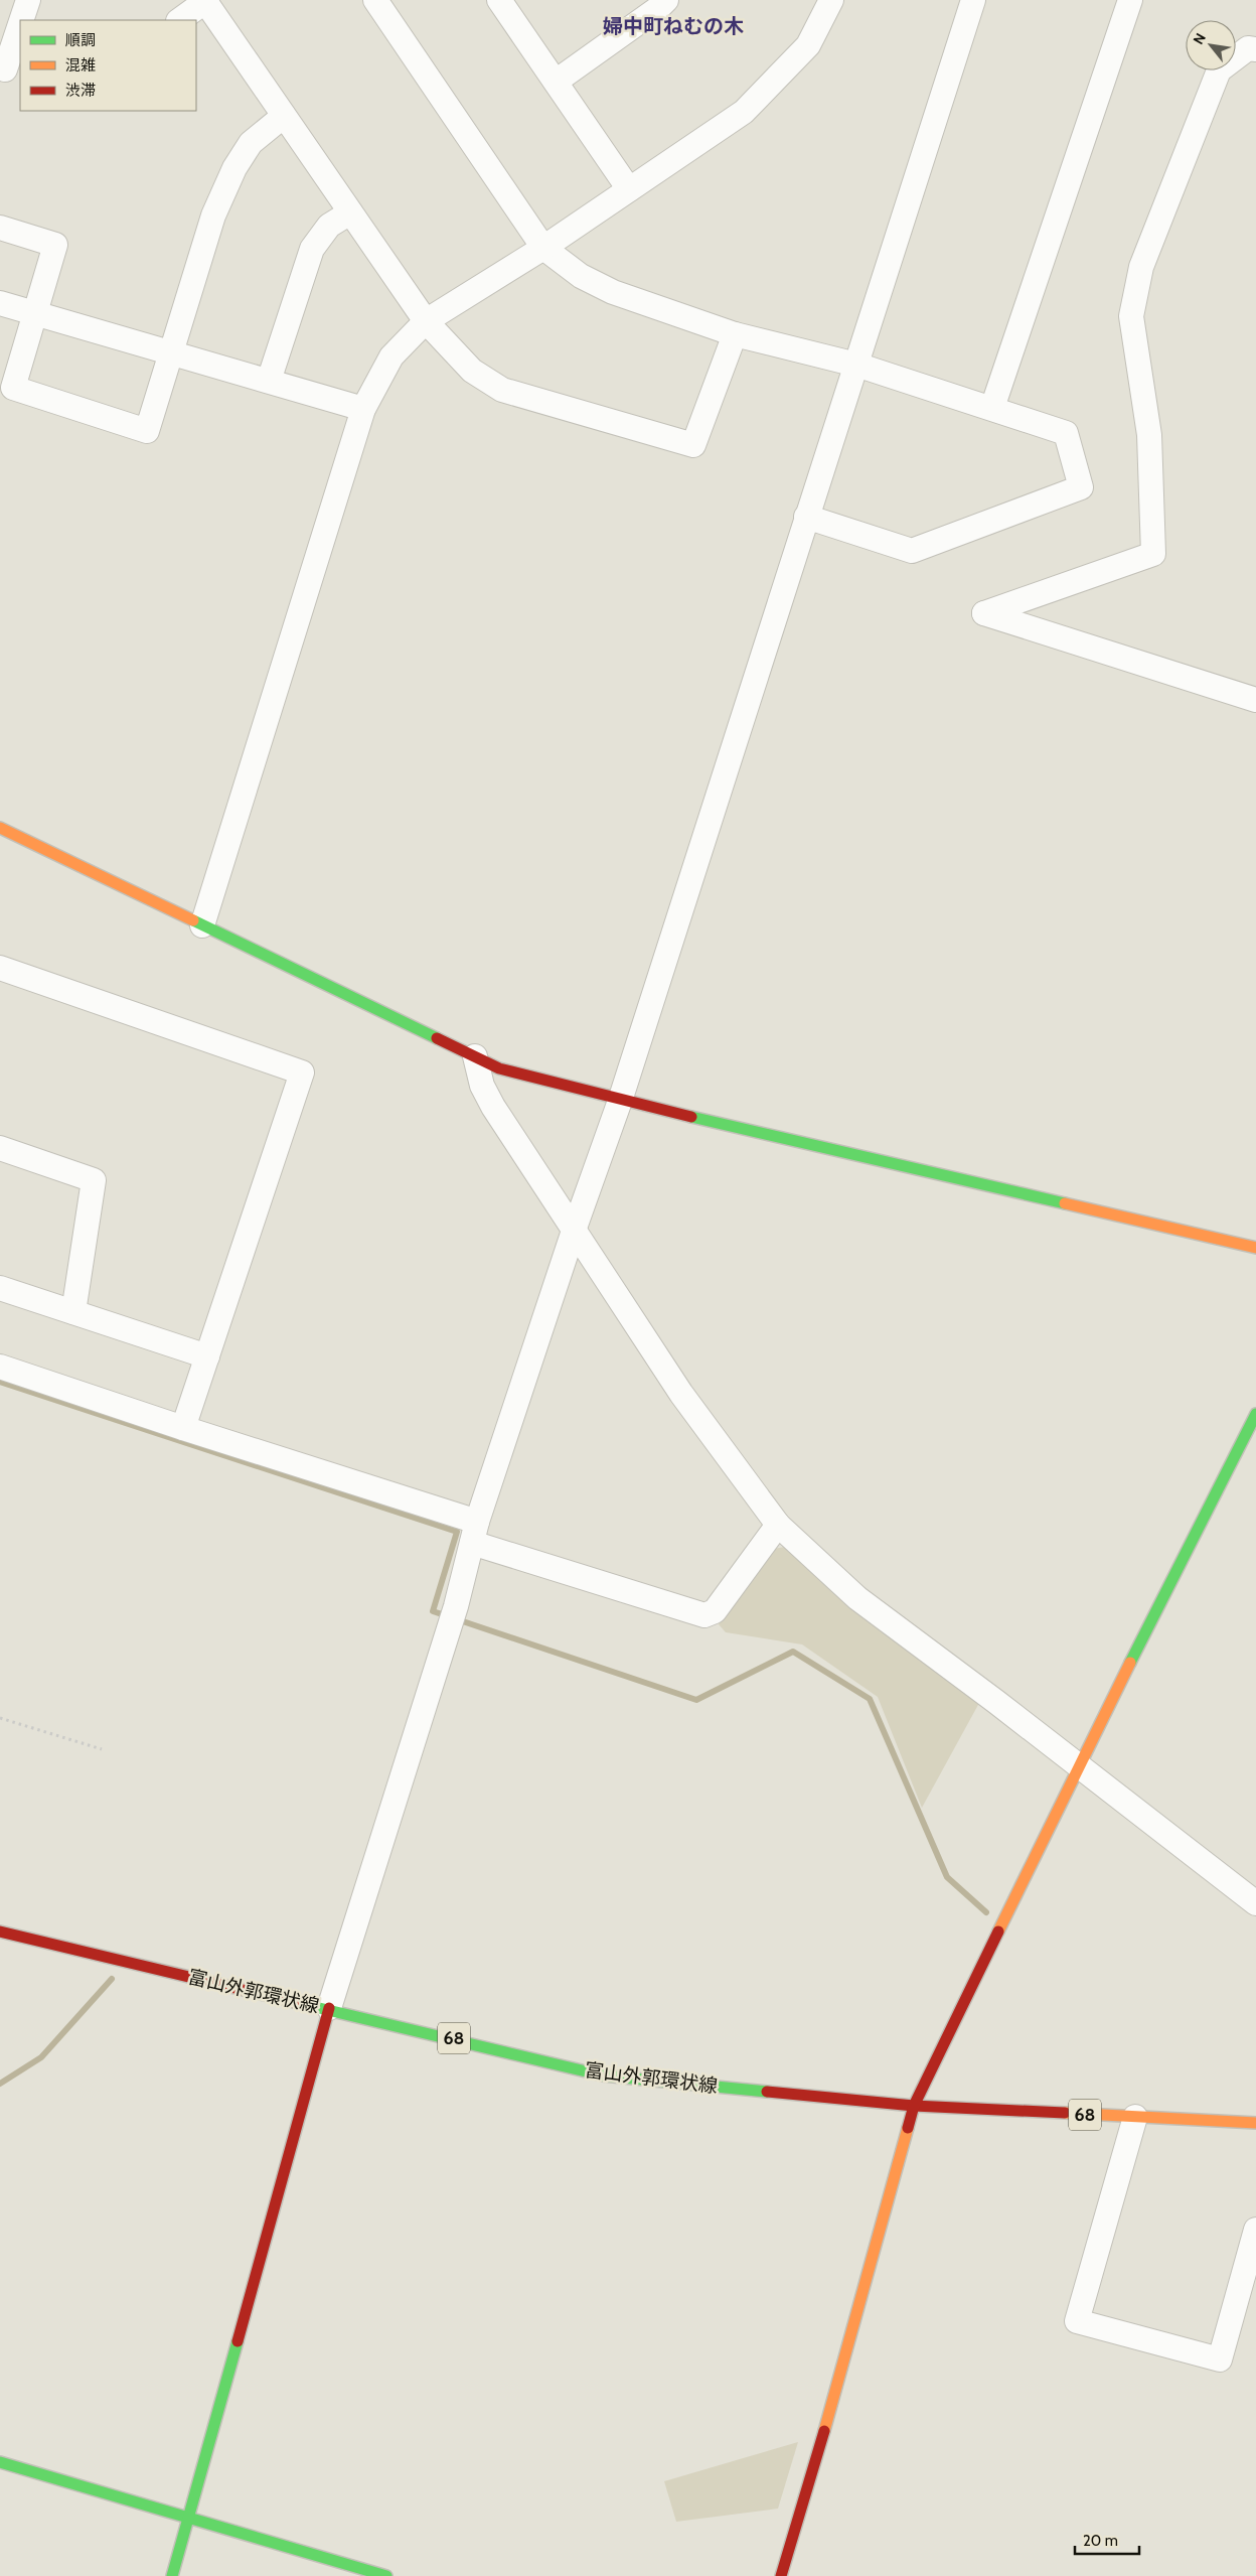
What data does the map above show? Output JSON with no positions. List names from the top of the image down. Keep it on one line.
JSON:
{"streets":{"street":["富山外郭環状線","68"]},"districts":["婦中町ねむの木"],"legend":["順調","混雑","渋滞"],"scale_bar":"20 m","north":"top left"}
